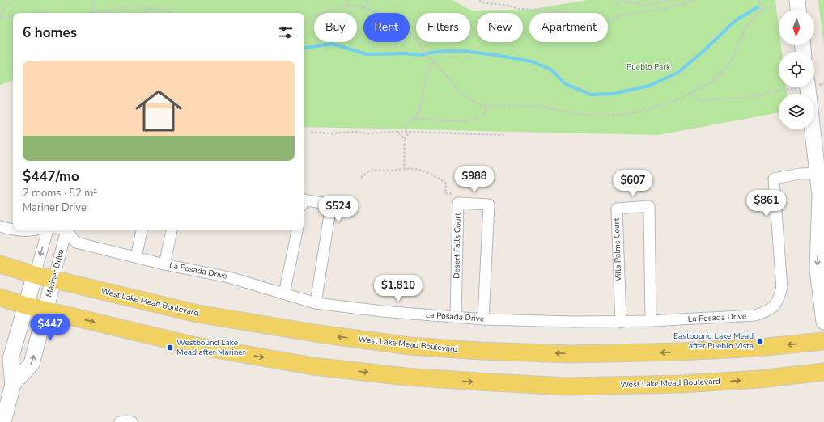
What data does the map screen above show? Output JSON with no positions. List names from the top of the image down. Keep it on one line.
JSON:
{"streets":{"main road":["West Lake Mead Boulevard"],"street":["Desert Falls Court","Villa Palms Court","La Posada Drive","Mariner Drive"]},"crossings":[["Desert Falls Court","La Posada Drive"],["Villa Palms Court","La Posada Drive"],["La Posada Drive","Mariner Drive"],["Mariner Drive","West Lake Mead Boulevard"]],"parks":["Pueblo Park"],"places":{"transit":["Eastbound Lake Mead after Pueblo Vista","Westbound Lake Mead after Mariner"]},"north":"bottom","page":{"chip":["Buy","Rent","Filters","New","Apartment"],"heading":"6 homes","list":[{"name":"$447/mo","note":"2 rooms · 52 m² · Mariner Drive"}],"price":["$988","$607","$861","$524","$1,810","$447"]}}
